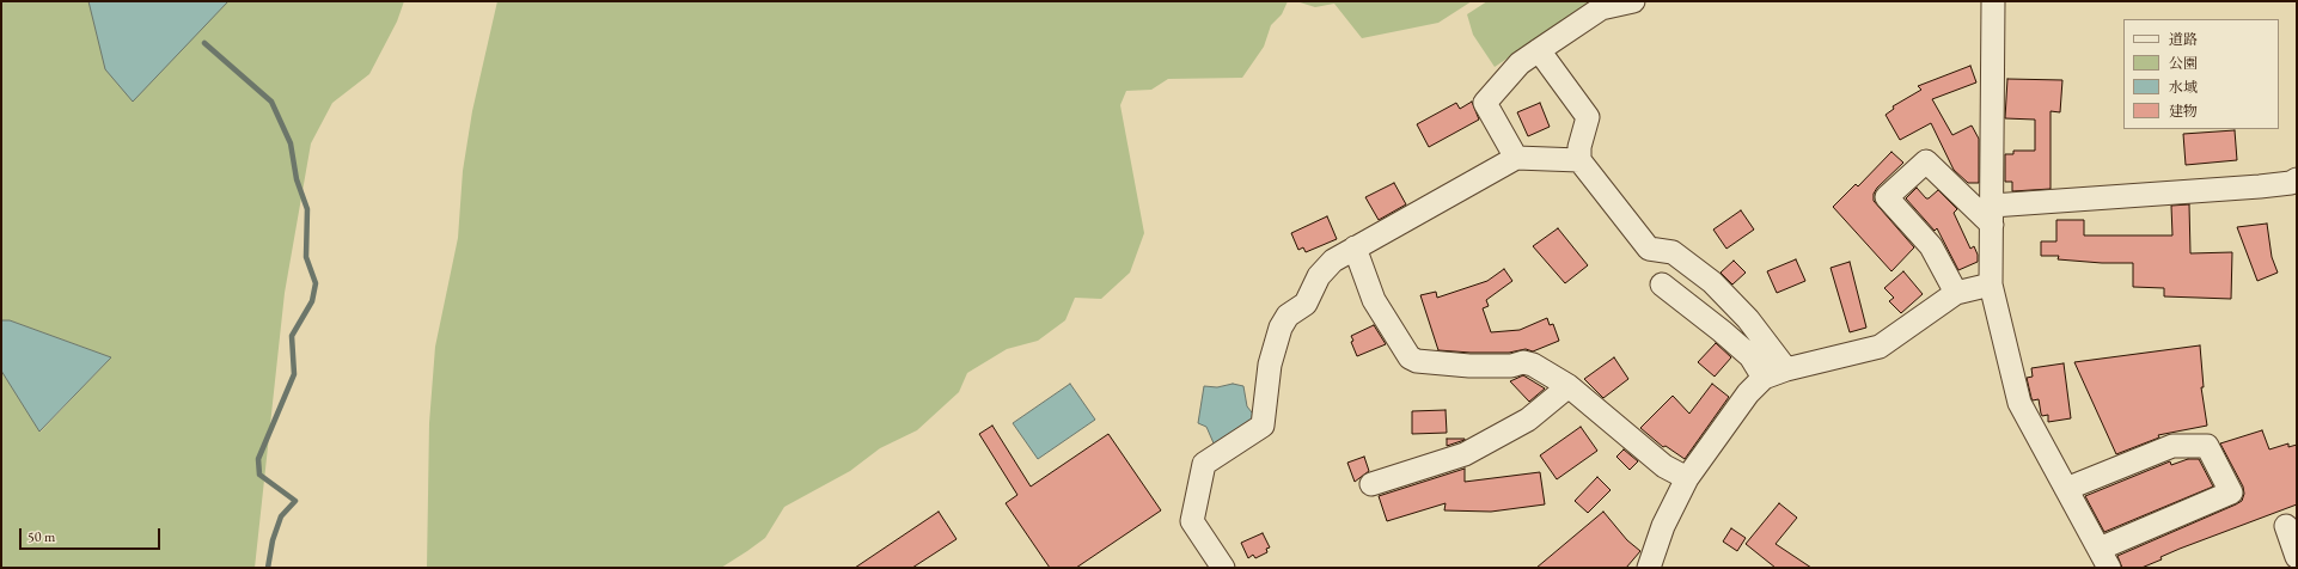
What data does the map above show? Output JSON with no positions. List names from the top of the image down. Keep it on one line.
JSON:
{"legend":["道路","公園","水域","建物"],"scale_bar":"50 m"}
